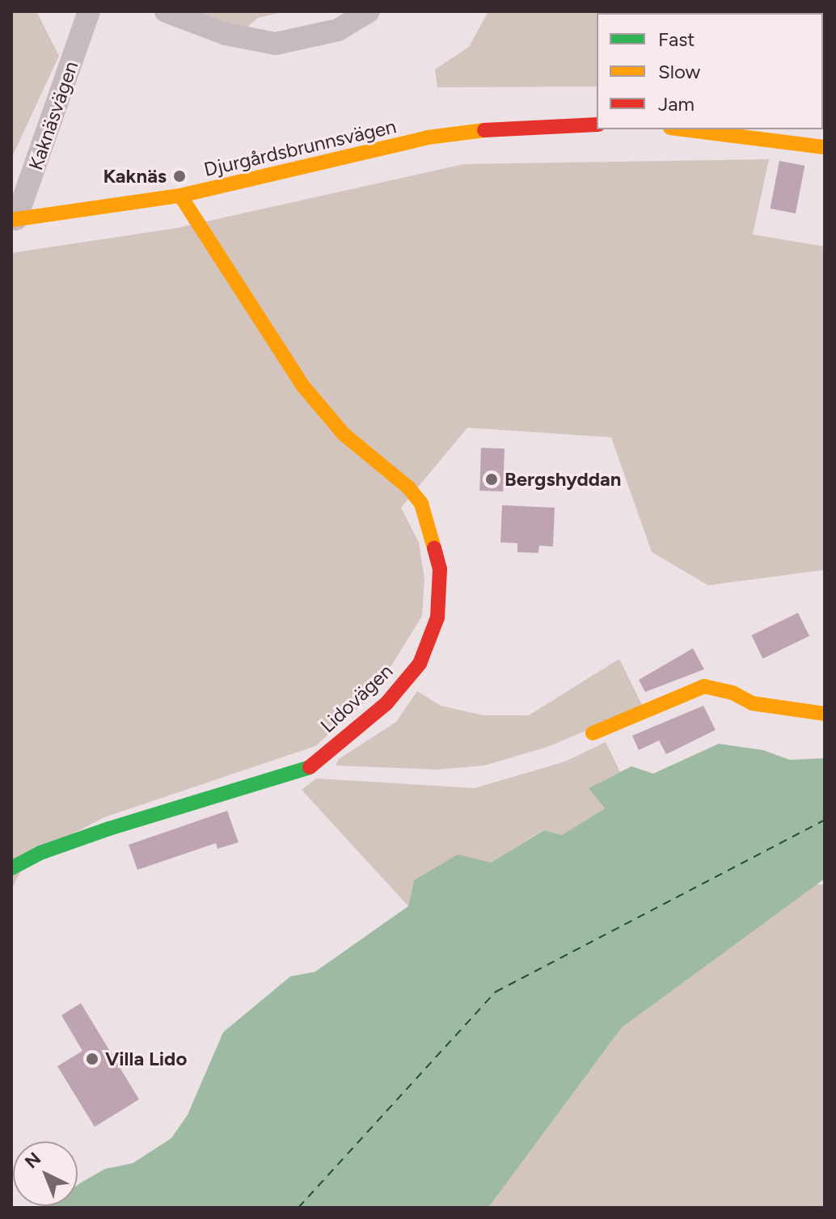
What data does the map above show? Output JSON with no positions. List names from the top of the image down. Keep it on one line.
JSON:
{"streets":{"street":["Kaknäsvägen","Djurgårdsbrunnsvägen","Lidovägen"]},"crossings":[["Kaknäsvägen","Djurgårdsbrunnsvägen"],["Djurgårdsbrunnsvägen","Lidovägen"]],"places":["Kaknäs","Bergshyddan","Villa Lido"],"legend":["Fast","Slow","Jam"],"north":"top left"}
